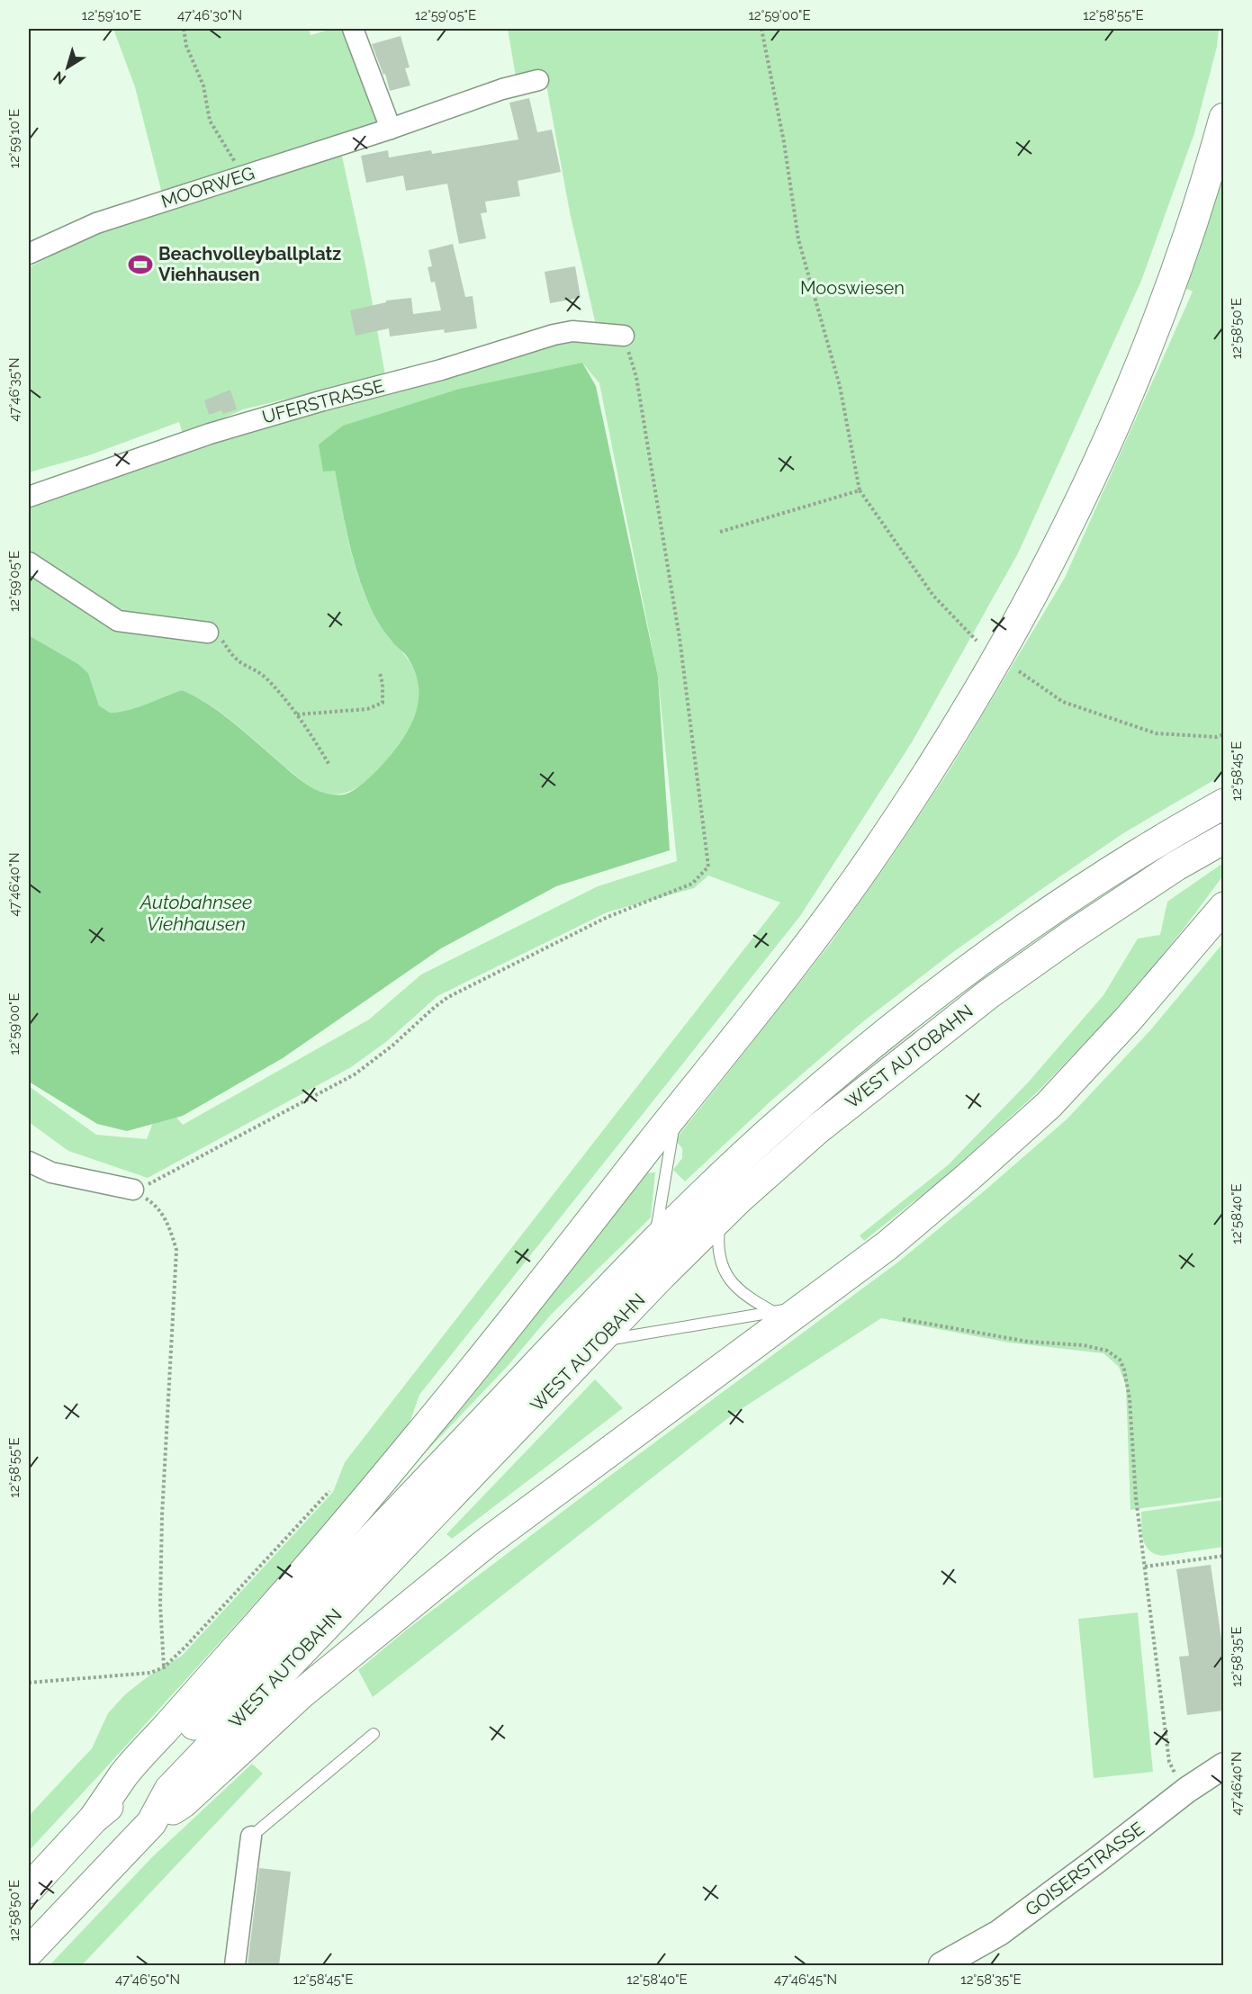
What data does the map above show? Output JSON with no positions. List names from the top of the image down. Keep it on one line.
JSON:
{"streets":{"highway":["WEST AUTOBAHN"],"street":["MOORWEG","UFERSTRASSE","GOISERSTRASSE"]},"water":["Autobahnsee Viehhausen"],"parks":["Mooswiesen"],"places":{"sports":["Beachvolleyballplatz Viehhausen"]},"north":"bottom left","coordinates":["12°59'10\"E","47°46'30\"N","12°59'05\"E","12°59'00\"E","12°58'55\"E","12°58'50\"E","47°46'35\"N","12°58'45\"E","47°46'40\"N","12°58'40\"E","12°58'35\"E","47°46'50\"N","47°46'45\"N"]}
